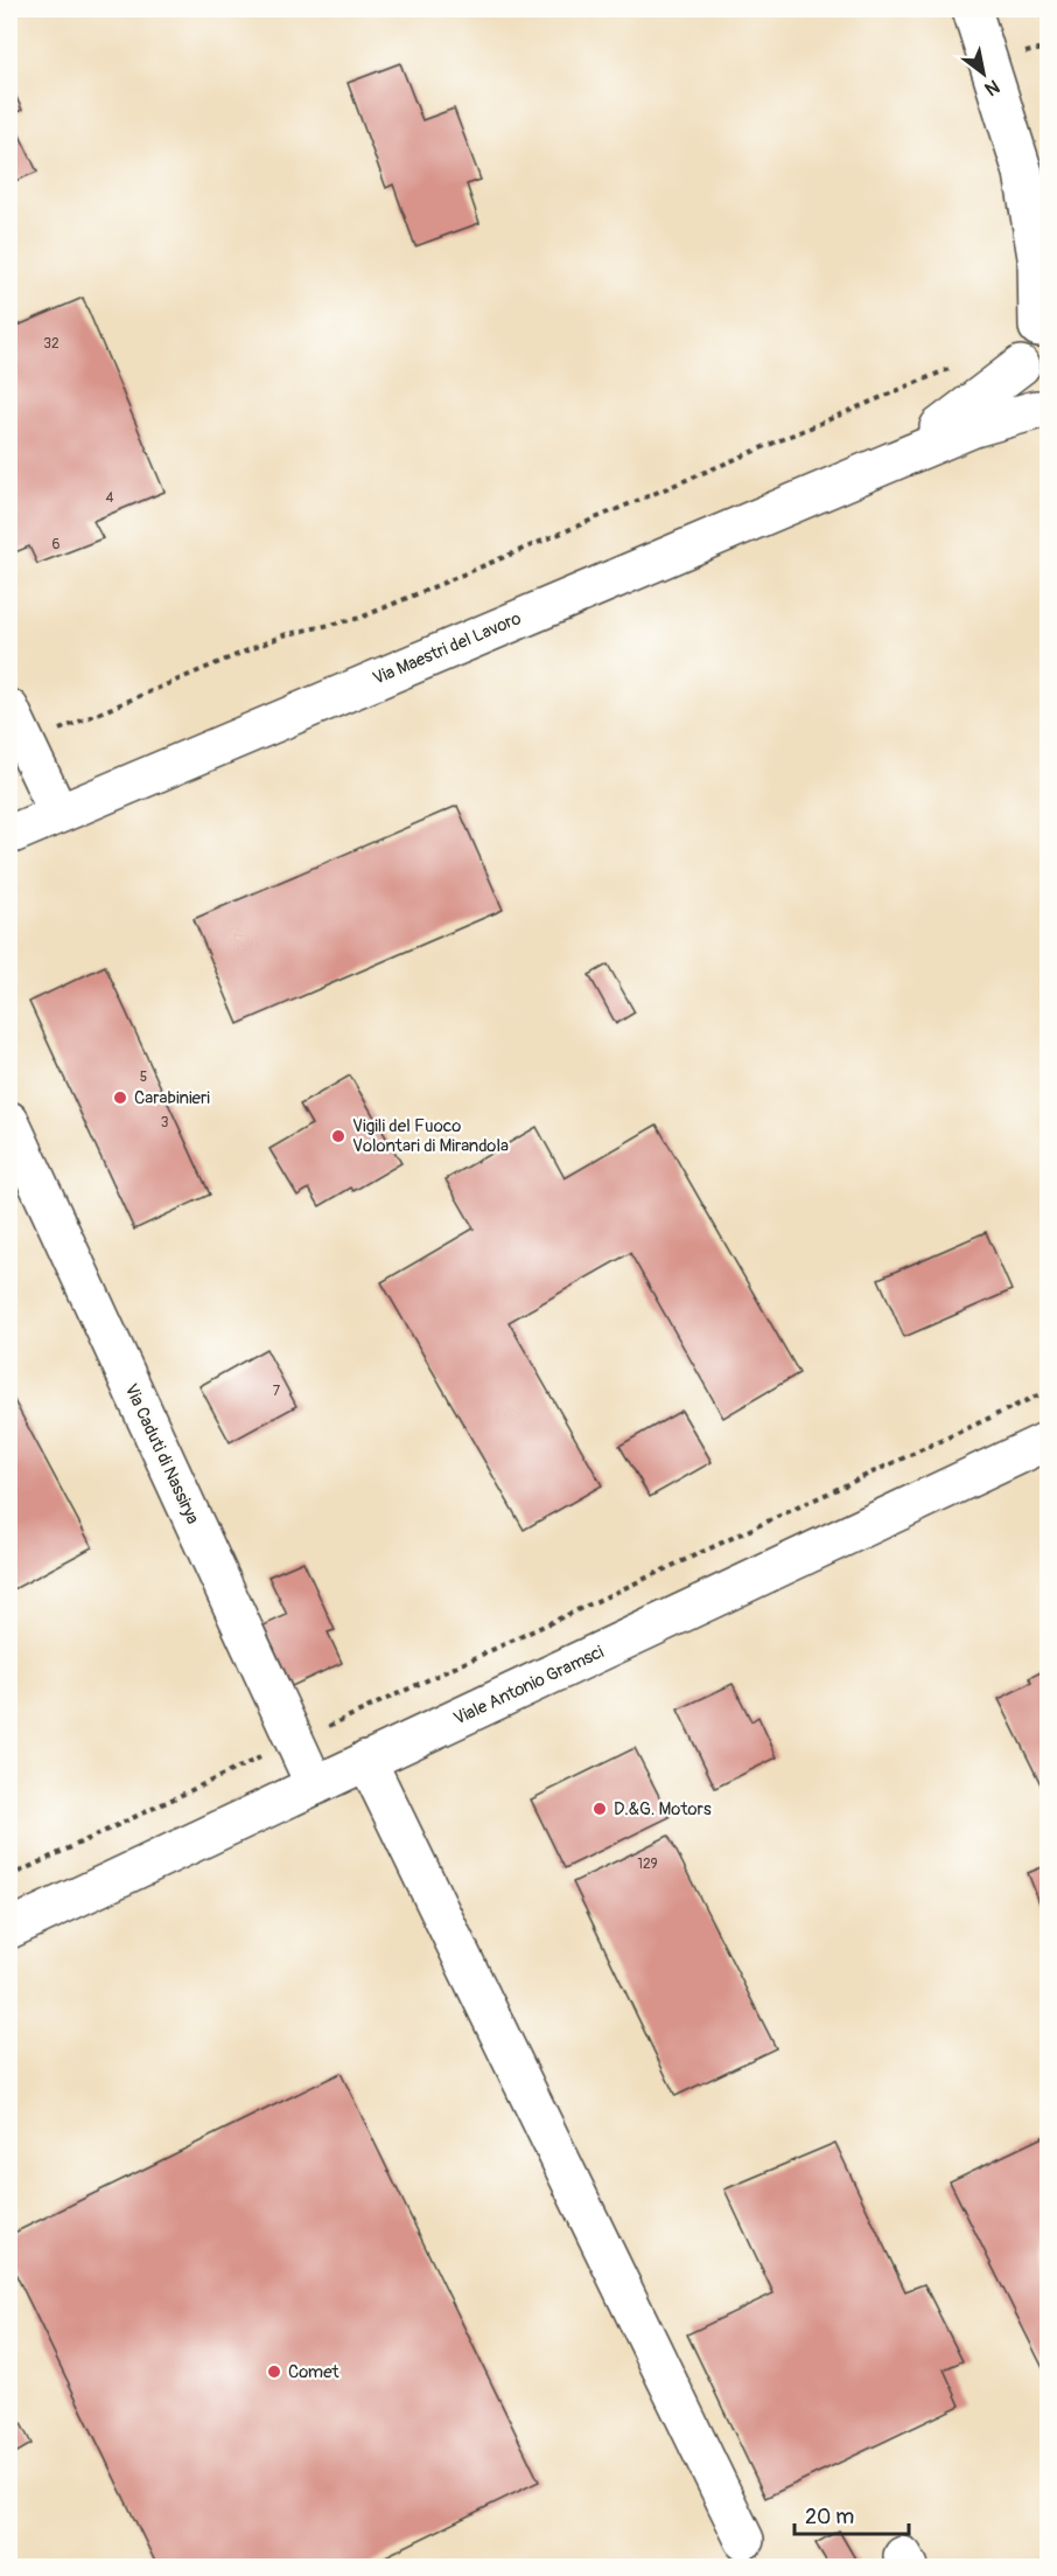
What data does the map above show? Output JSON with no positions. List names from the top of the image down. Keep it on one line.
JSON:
{"streets":{"street":["Via Maestri del Lavoro","Via Caduti di Nassirya","Viale Antonio Gramsci"]},"crossings":[["Via Caduti di Nassirya","Viale Antonio Gramsci"]],"places":["Carabinieri","Vigili del Fuoco Volontari di Mirandola","D.&G. Motors","Comet"],"house_numbers":["32","4","6","5","3","7","129"],"scale_bar":"20 m","north":"bottom right"}
